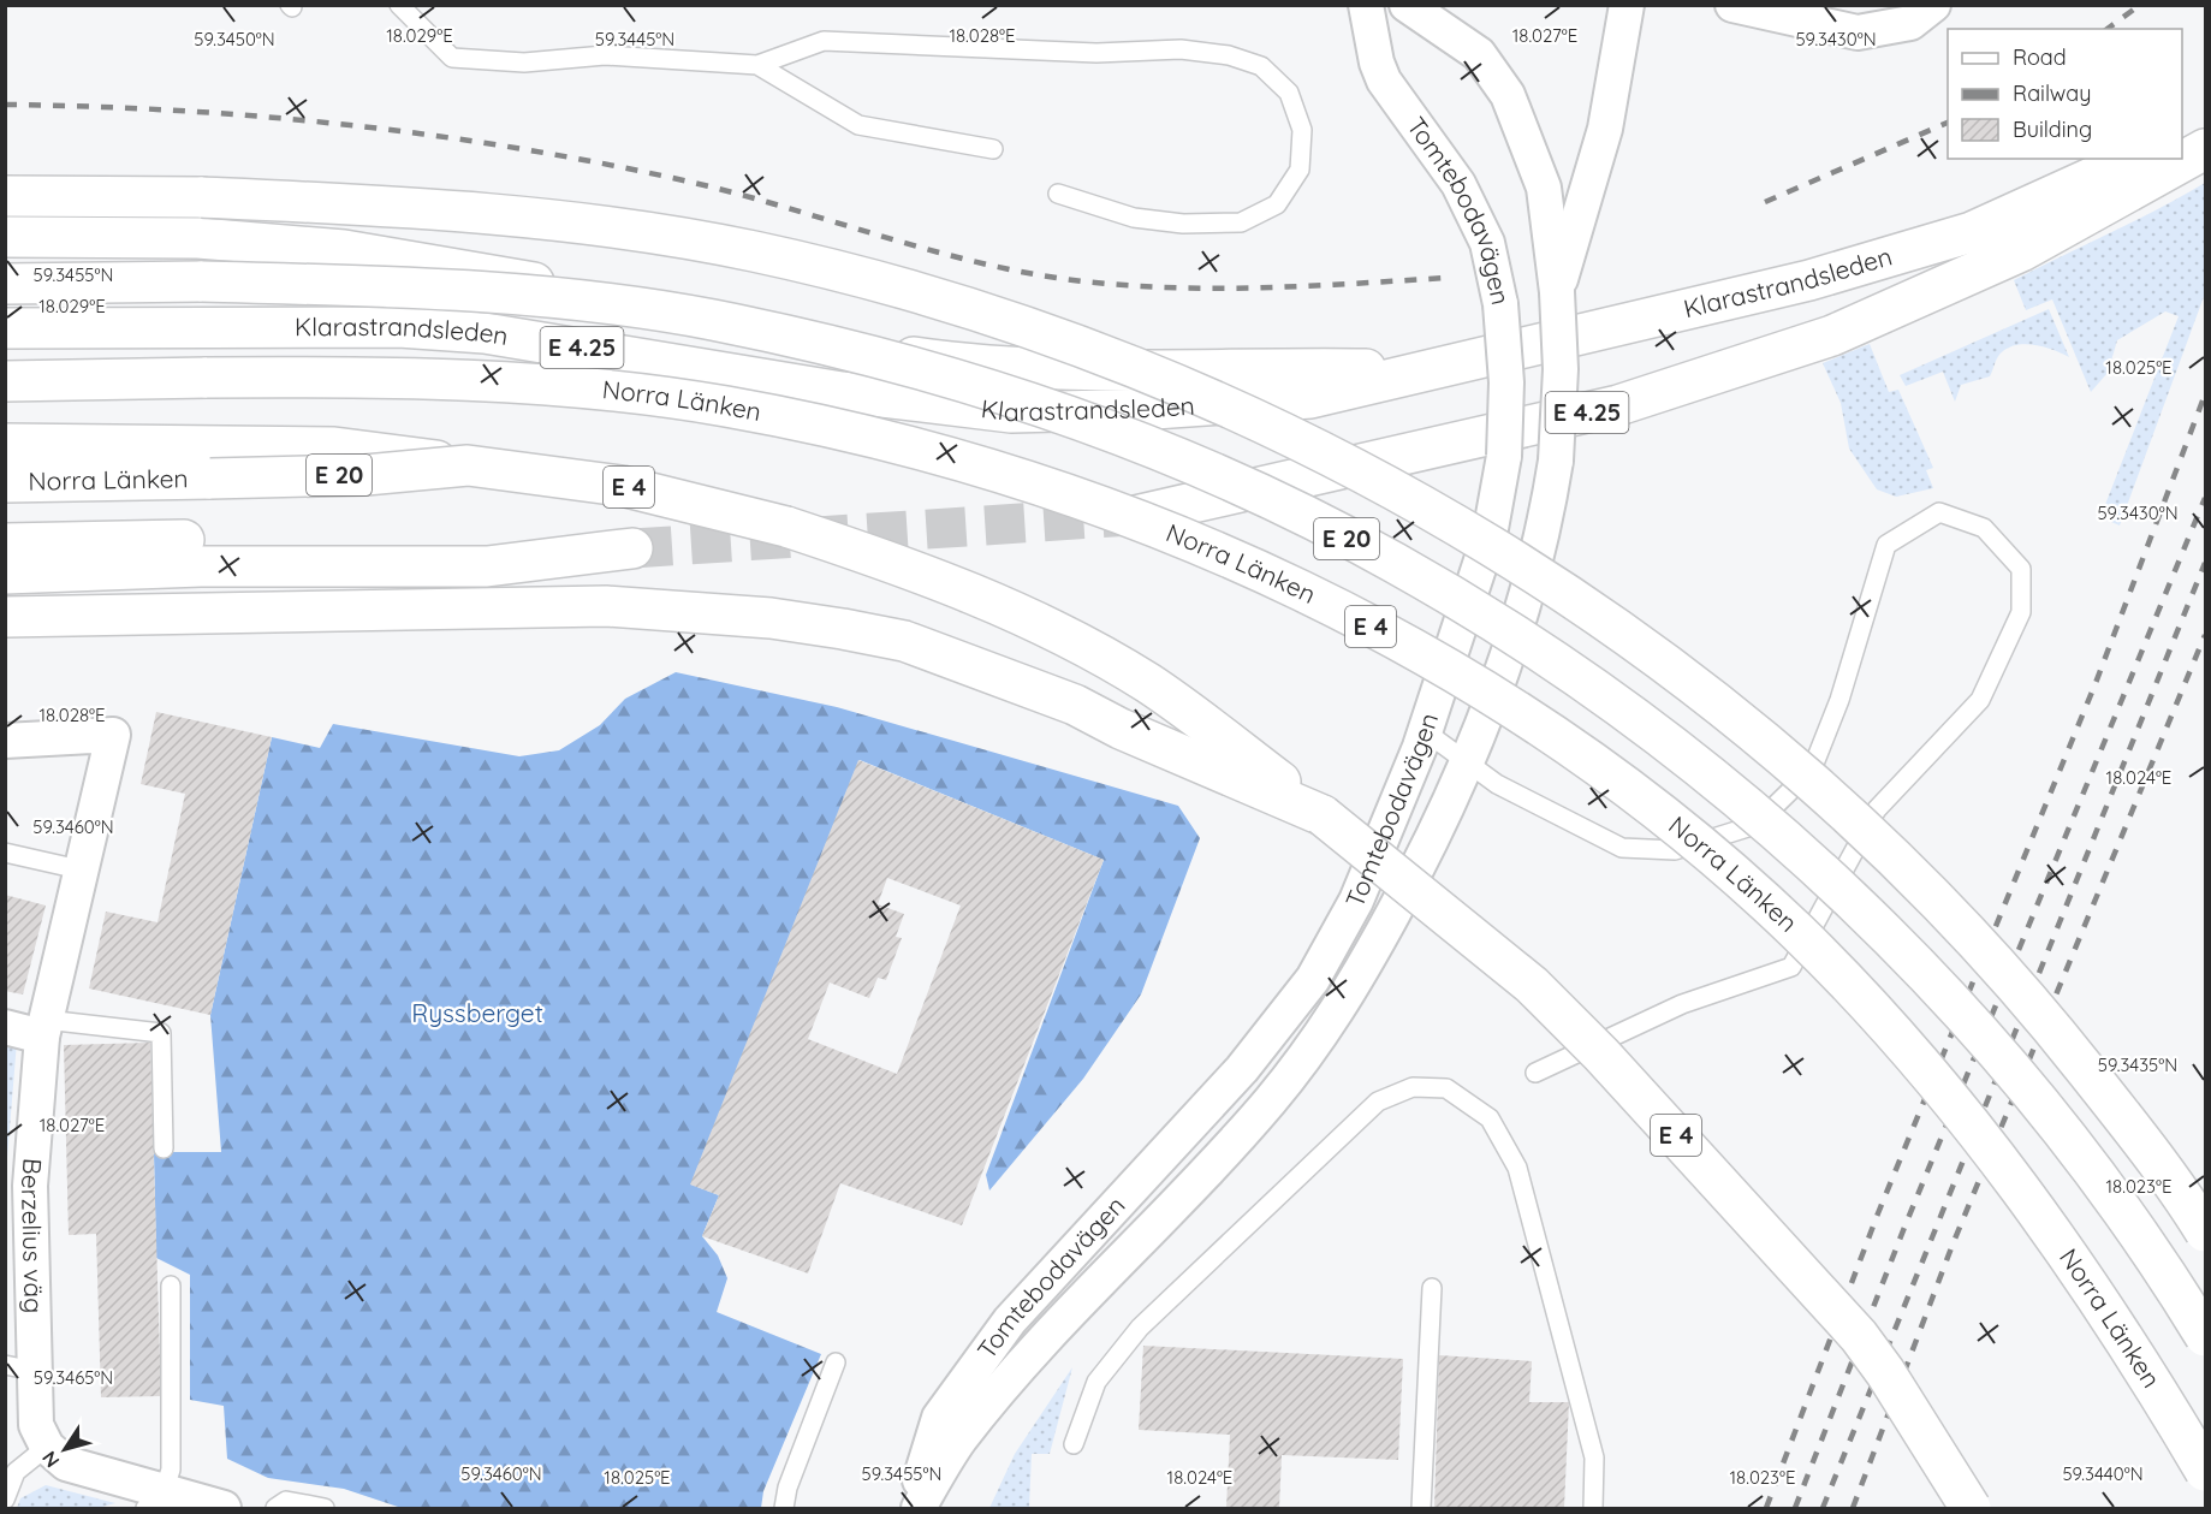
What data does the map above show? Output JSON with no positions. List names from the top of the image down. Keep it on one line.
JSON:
{"streets":{"highway":["Klarastrandsleden","E 4.25","Norra Länken","E 20","E 4"],"street":["Tomtebodavägen","Berzelius väg"]},"parks":["Ryssberget"],"legend":["Road","Railway","Building"],"north":"bottom left","coordinates":["18.029°E","18.028°E","18.027°E","59.3450°N","59.3445°N","59.3430°N","59.3455°N","18.025°E","18.024°E","59.3460°N","59.3435°N","18.023°E","59.3465°N","59.3440°N"]}
